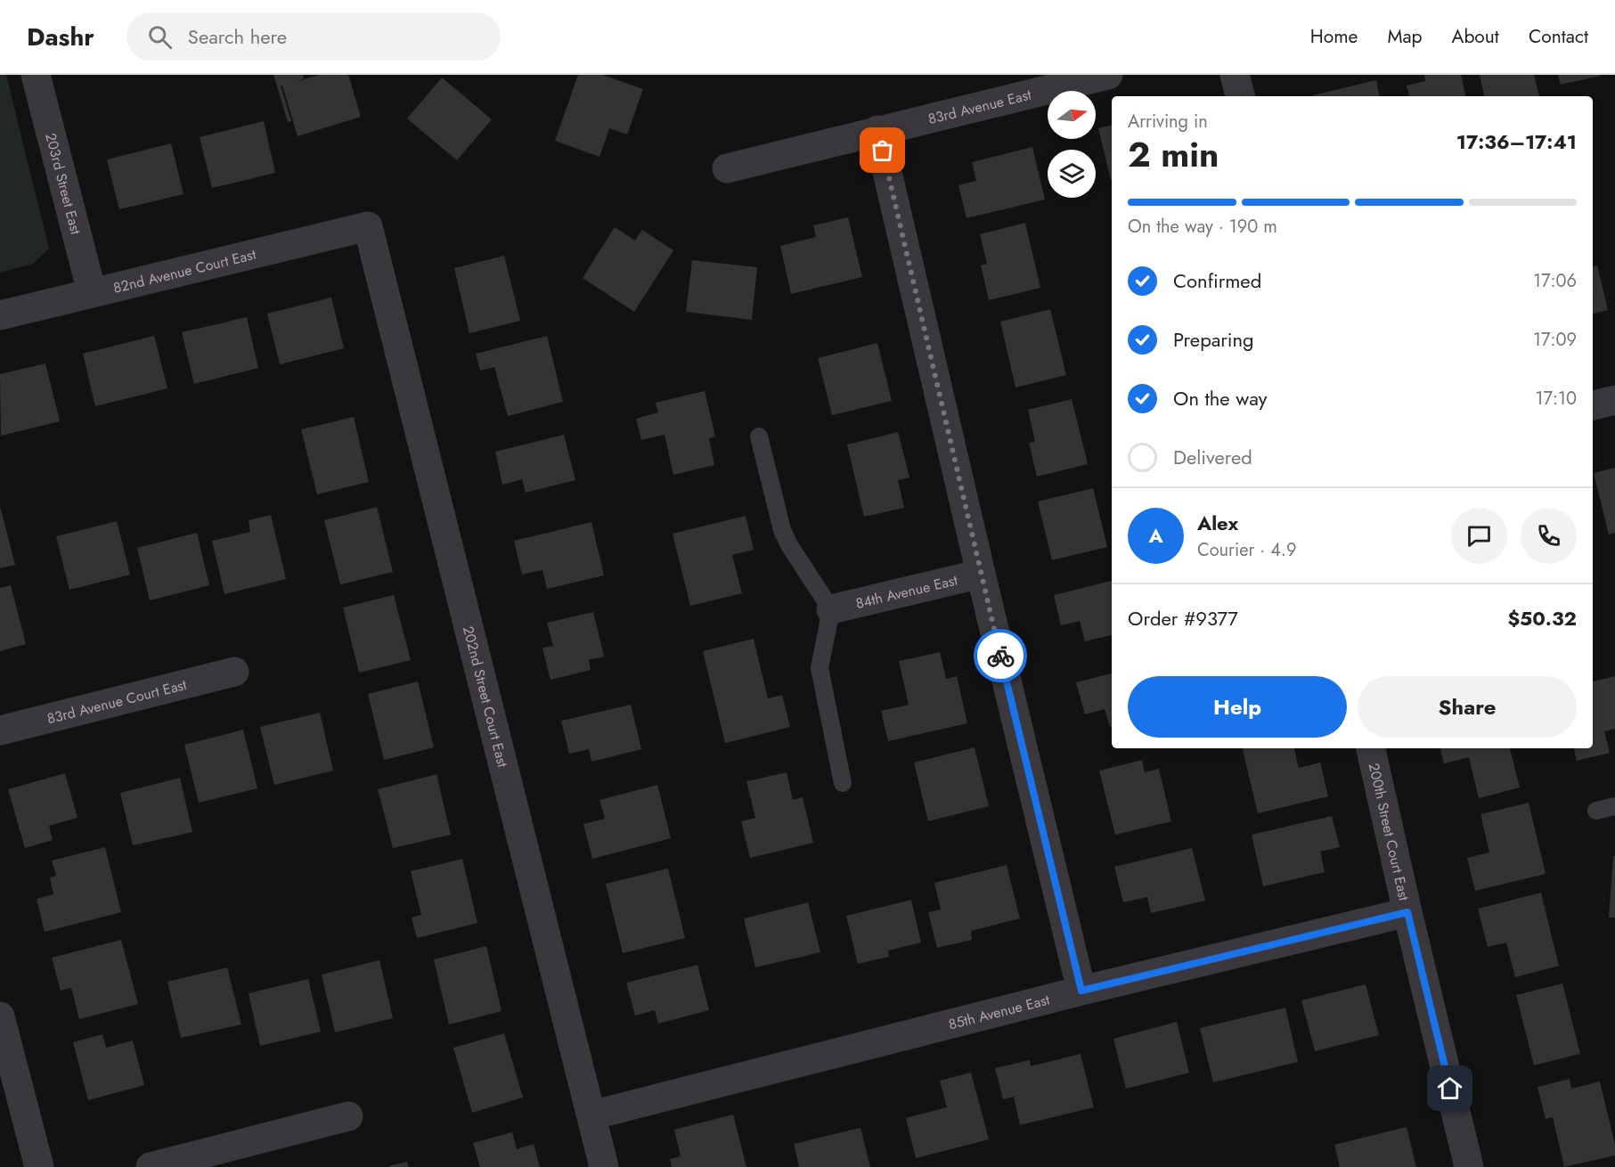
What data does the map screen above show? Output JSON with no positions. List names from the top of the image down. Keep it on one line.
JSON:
{"streets":{"street":["83rd Avenue East","203rd Street East","82nd Avenue Court East","84th Avenue East","202nd Street Court East","83rd Avenue Court East","200th Street Court East","85th Avenue East"]},"crossings":[["203rd Street East","82nd Avenue Court East"],["82nd Avenue Court East","202nd Street Court East"],["202nd Street Court East","85th Avenue East"],["200th Street Court East","85th Avenue East"]],"north":"right","page":{"header":"Dashr","search":"Search here","nav":["Home","Map","About","Contact"],"heading":["2 min","Arriving in","17:36–17:41"],"panel":["Alex","Courier · 4.9","Order #9377","$50.32"],"bar":"On the way · 190 m","list":[["Confirmed","17:06"],["Preparing","17:09"],["On the way","17:10"],"Delivered"],"round":"A","buttons":["Help","Share"]}}
